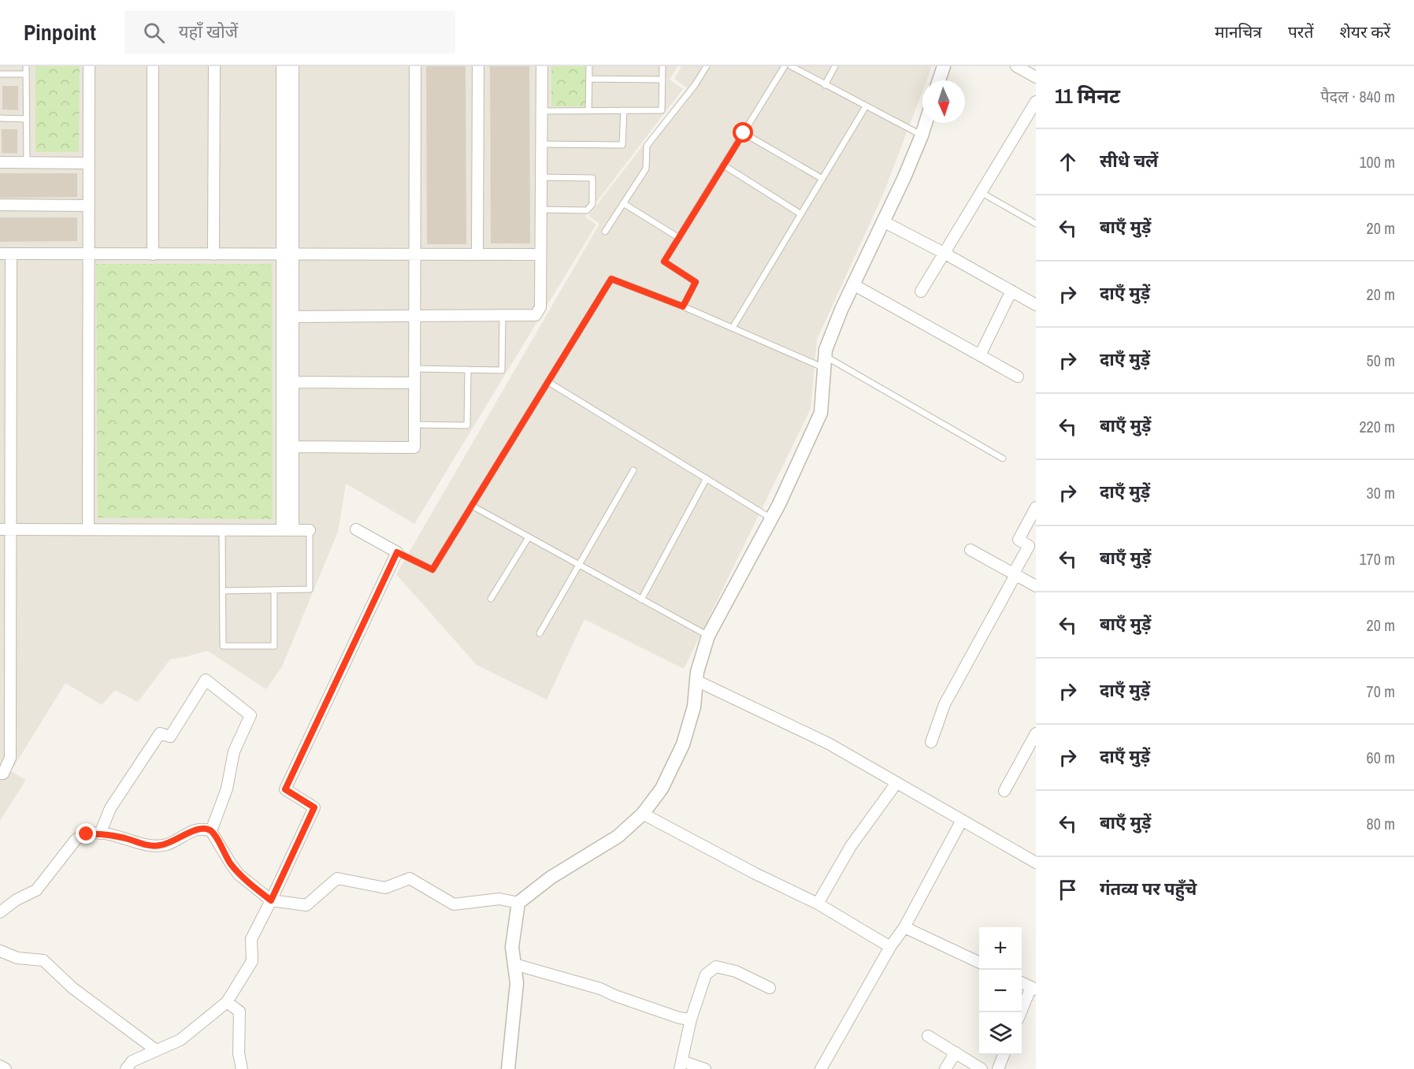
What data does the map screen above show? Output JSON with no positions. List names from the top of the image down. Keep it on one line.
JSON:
{"north":"bottom","page":{"header":"Pinpoint","search":"यहाँ खोजें","nav":["मानचित्र","परतें","शेयर करें"],"heading":["11 मिनट","पैदल · 840 m"],"list":[["सीधे चलें","100 m"],["बाएँ मुड़ें","20 m"],["दाएँ मुड़ें","20 m"],["दाएँ मुड़ें","50 m"],["बाएँ मुड़ें","220 m"],["दाएँ मुड़ें","30 m"],["बाएँ मुड़ें","170 m"],["बाएँ मुड़ें","20 m"],["दाएँ मुड़ें","70 m"],["दाएँ मुड़ें","60 m"],["बाएँ मुड़ें","80 m"],"गंतव्य पर पहुँचे"],"map_buttons":["+","−"]}}
